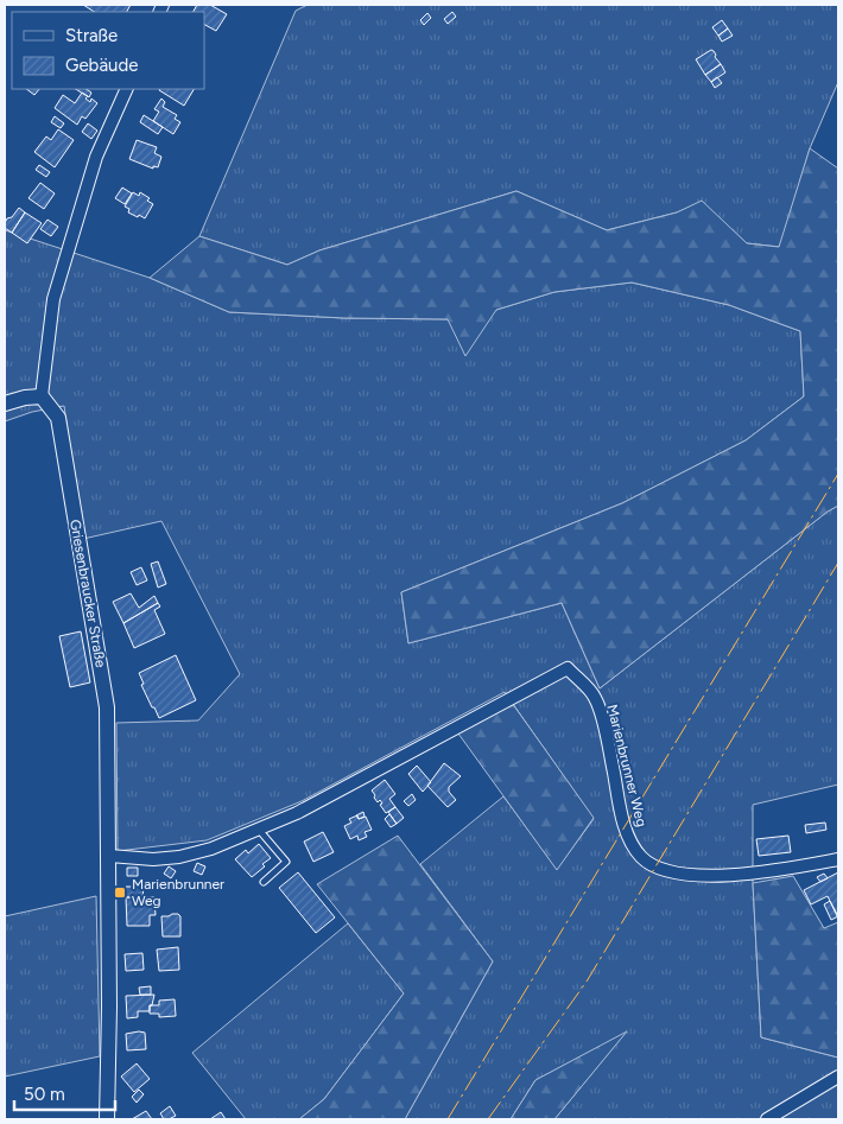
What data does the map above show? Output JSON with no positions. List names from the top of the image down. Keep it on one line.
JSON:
{"streets":{"street":["Griesenbraucker Straße","Marienbrunner Weg"]},"crossings":[["Griesenbraucker Straße","Marienbrunner Weg"]],"places":{"transit":["Marienbrunner Weg"]},"legend":["Straße","Gebäude"],"scale_bar":"50 m"}
